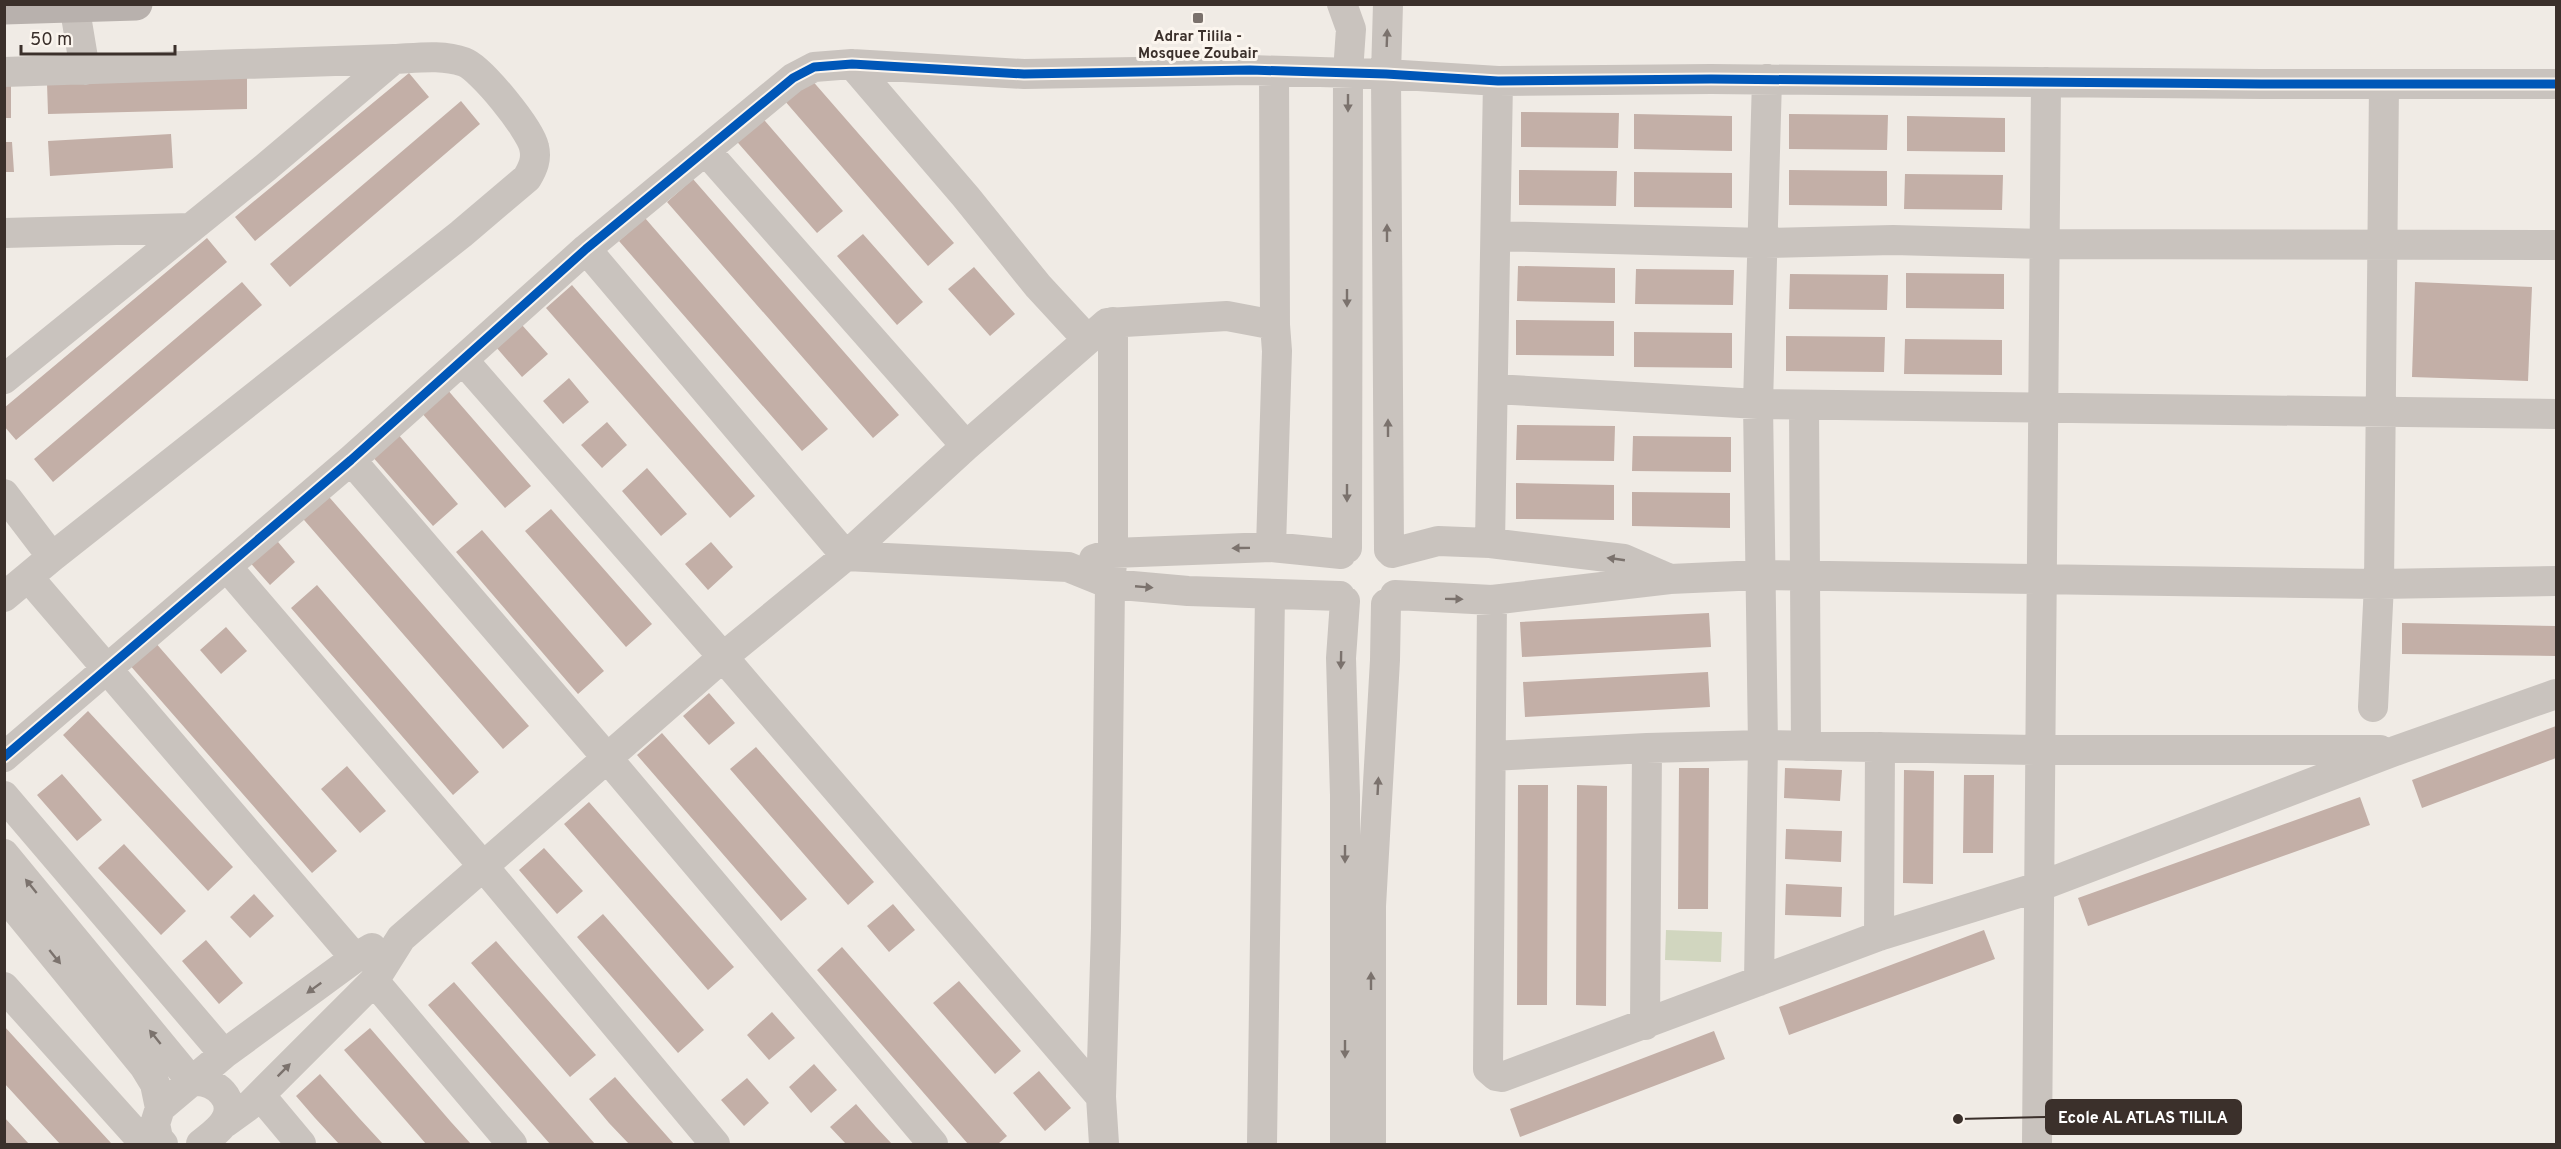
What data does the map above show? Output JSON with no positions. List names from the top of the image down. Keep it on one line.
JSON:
{"places":{"transit":["Adrar Tilila - Mosquee Zoubair"],"other":["Ecole AL ATLAS TILILA"]},"scale_bar":"50 m"}
